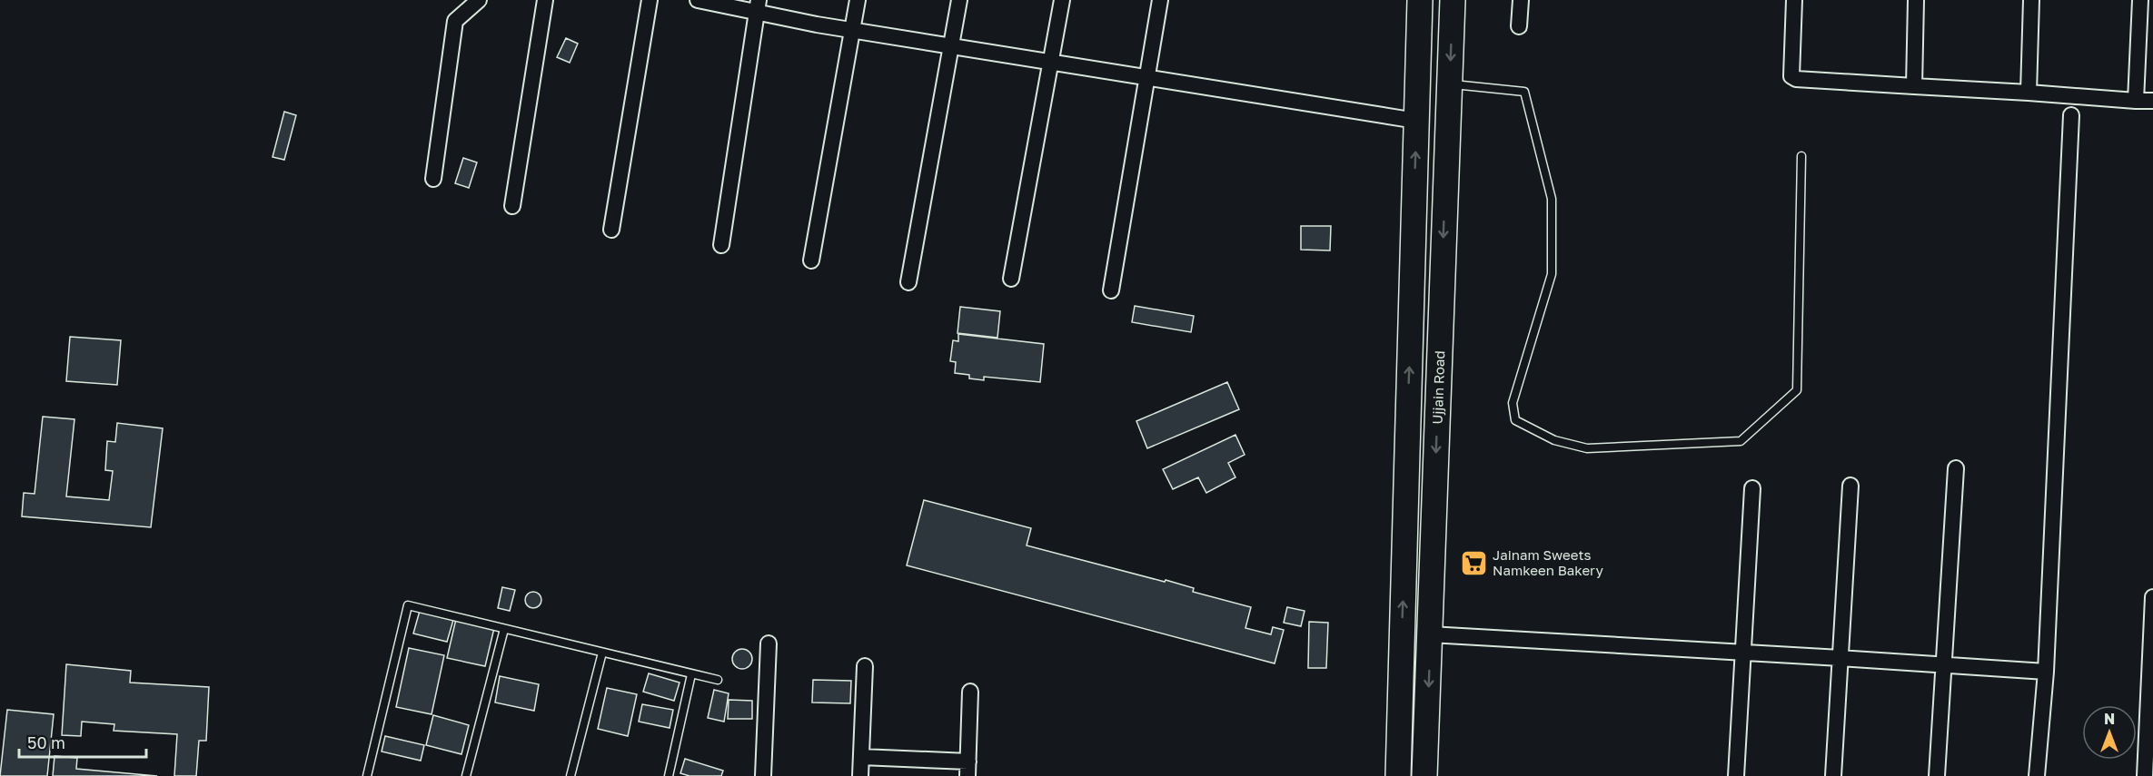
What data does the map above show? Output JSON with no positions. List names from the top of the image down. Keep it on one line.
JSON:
{"streets":{"main road":["Ujjain Road"]},"places":{"supermarket":["Jainam Sweets Namkeen Bakery"]},"scale_bar":"50 m","north":"top"}
